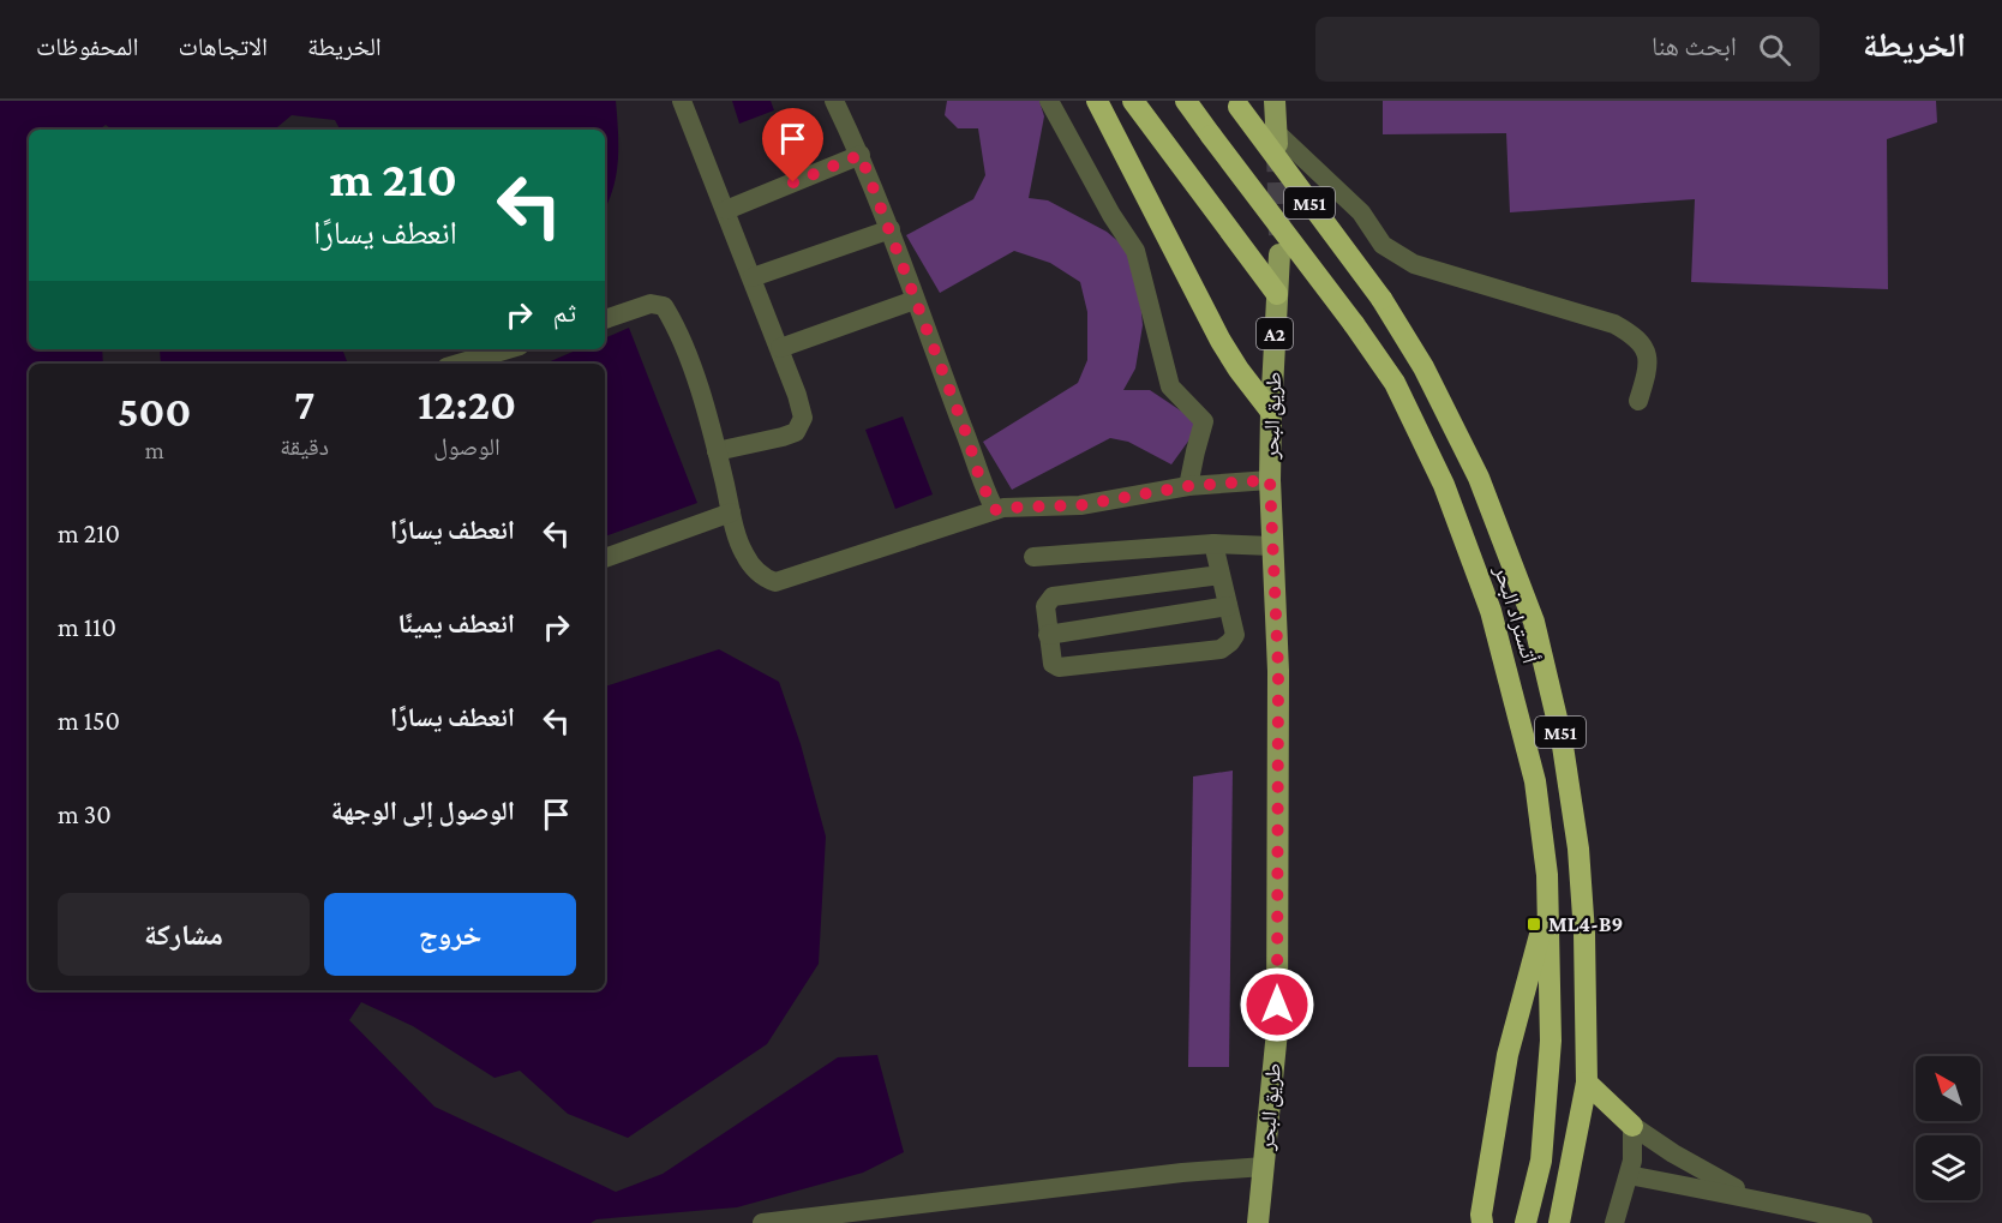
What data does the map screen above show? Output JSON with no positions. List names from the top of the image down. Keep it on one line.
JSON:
{"streets":{"highway":["M51","أتستراد البحر"],"main road":["A2","طريق البحر"]},"places":{"transit":["ML4-B9"]},"north":"top left","page":{"header":"الخريطة","search":"ابحث هنا","nav":["الخريطة","الاتجاهات","المحفوظات"],"turn":["210 m","انعطف يسارًا"],"then":"ثم","eta":["12:20","الوصول","7","دقيقة","500","m"],"list":[{"name":"انعطف يسارًا","value":"210 m"},{"name":"انعطف يمينًا","value":"110 m"},{"name":"انعطف يسارًا","value":"150 m"},{"name":"الوصول إلى الوجهة","value":"30 m"}],"buttons":["خروج","مشاركة"]}}
